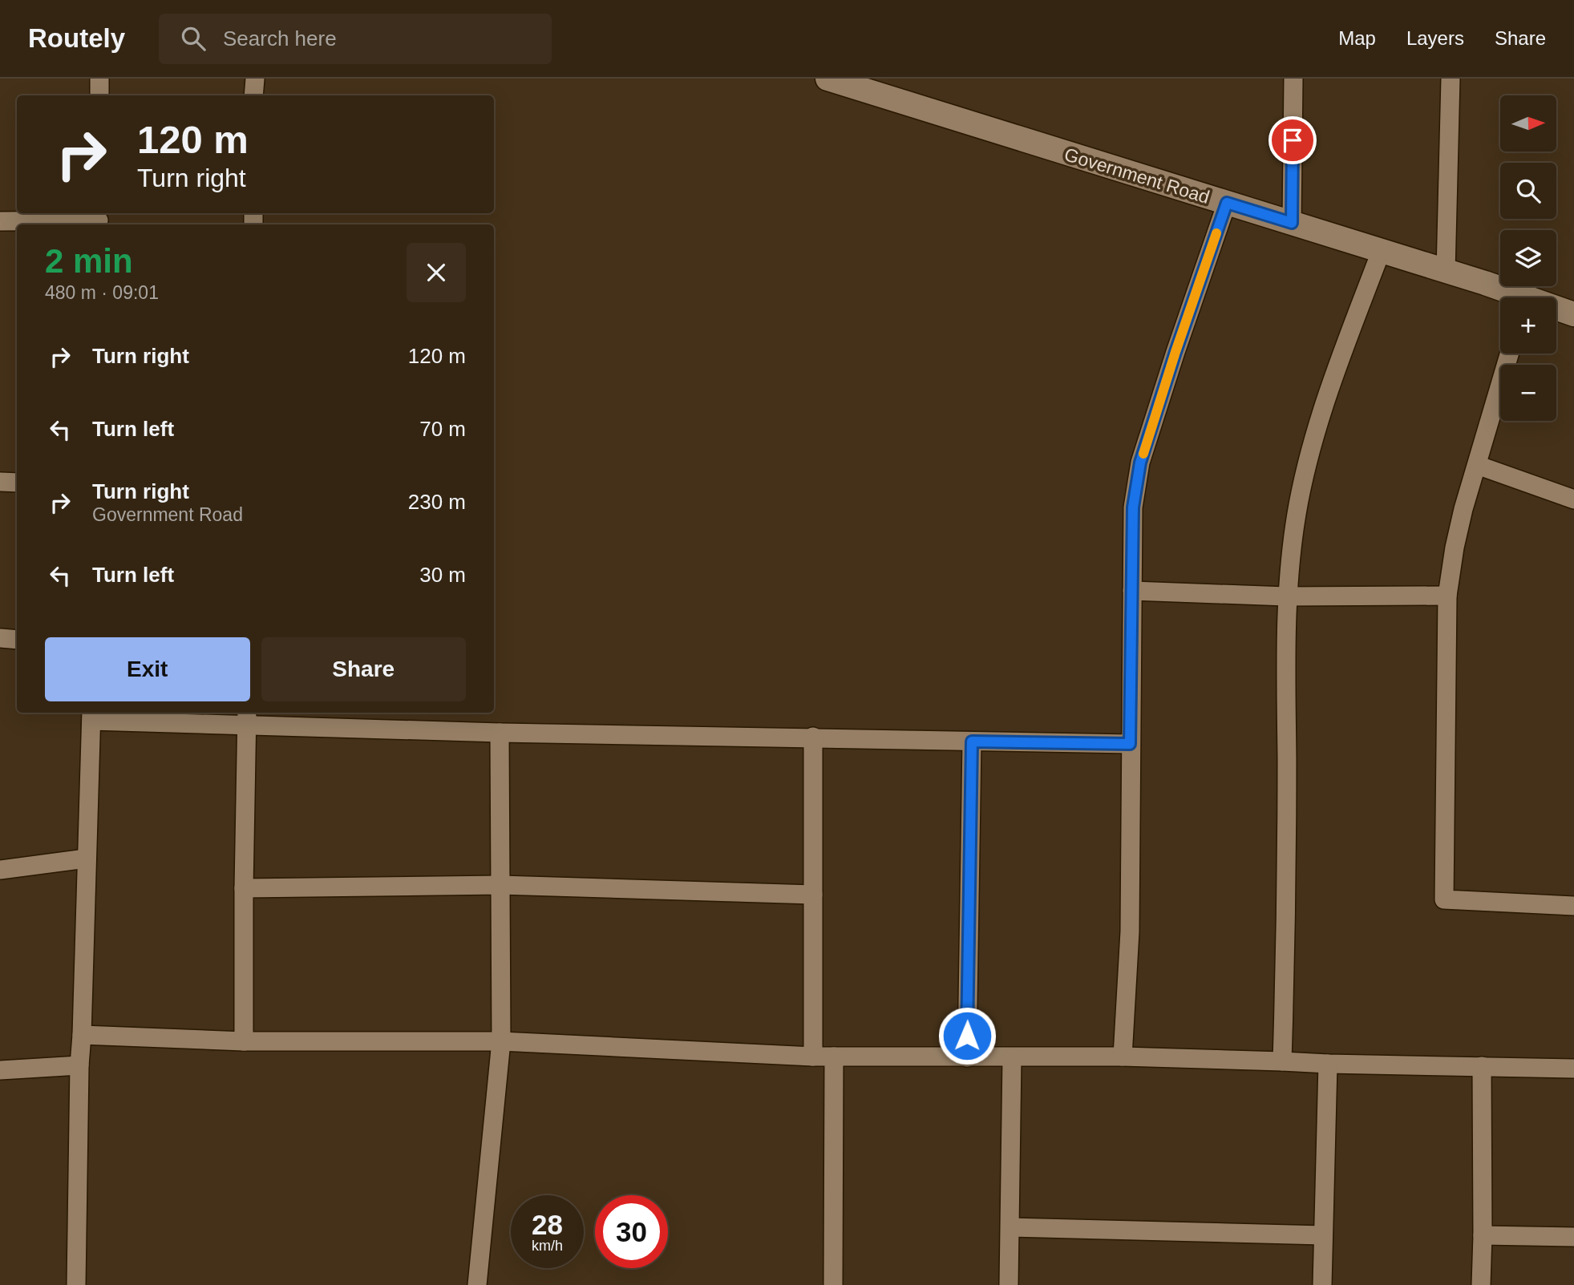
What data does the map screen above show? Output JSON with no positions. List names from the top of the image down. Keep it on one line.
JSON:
{"streets":{"street":["Government Road"]},"north":"right","page":{"header":"Routely","search":"Search here","nav":["Map","Layers","Share"],"map_buttons":["+","−"],"turn":["120 m","Turn right"],"heading":["2 min","480 m · 09:01"],"list":[{"name":"Turn right","value":"120 m"},{"name":"Turn left","value":"70 m"},{"name":"Turn right","note":"Government Road","value":"230 m"},{"name":"Turn left","value":"30 m"}],"buttons":["Exit","Share"],"speed":"28 km/h","limit":"30"}}
